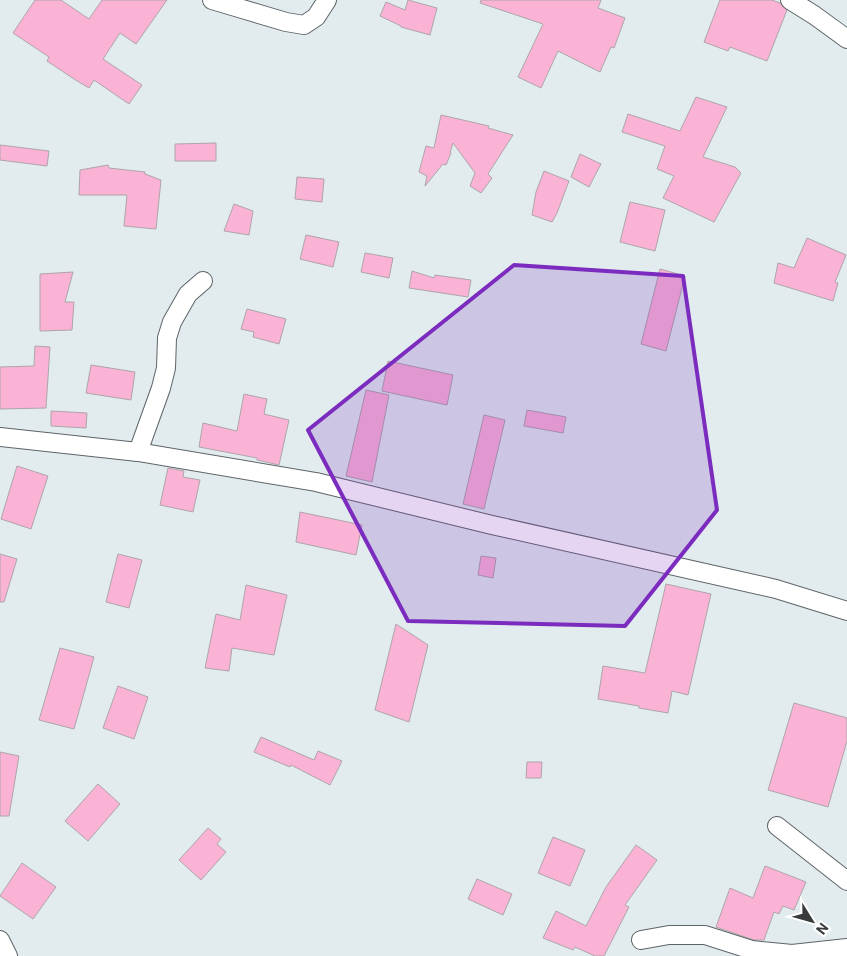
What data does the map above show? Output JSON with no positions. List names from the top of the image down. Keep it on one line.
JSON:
{"north":"bottom right"}
